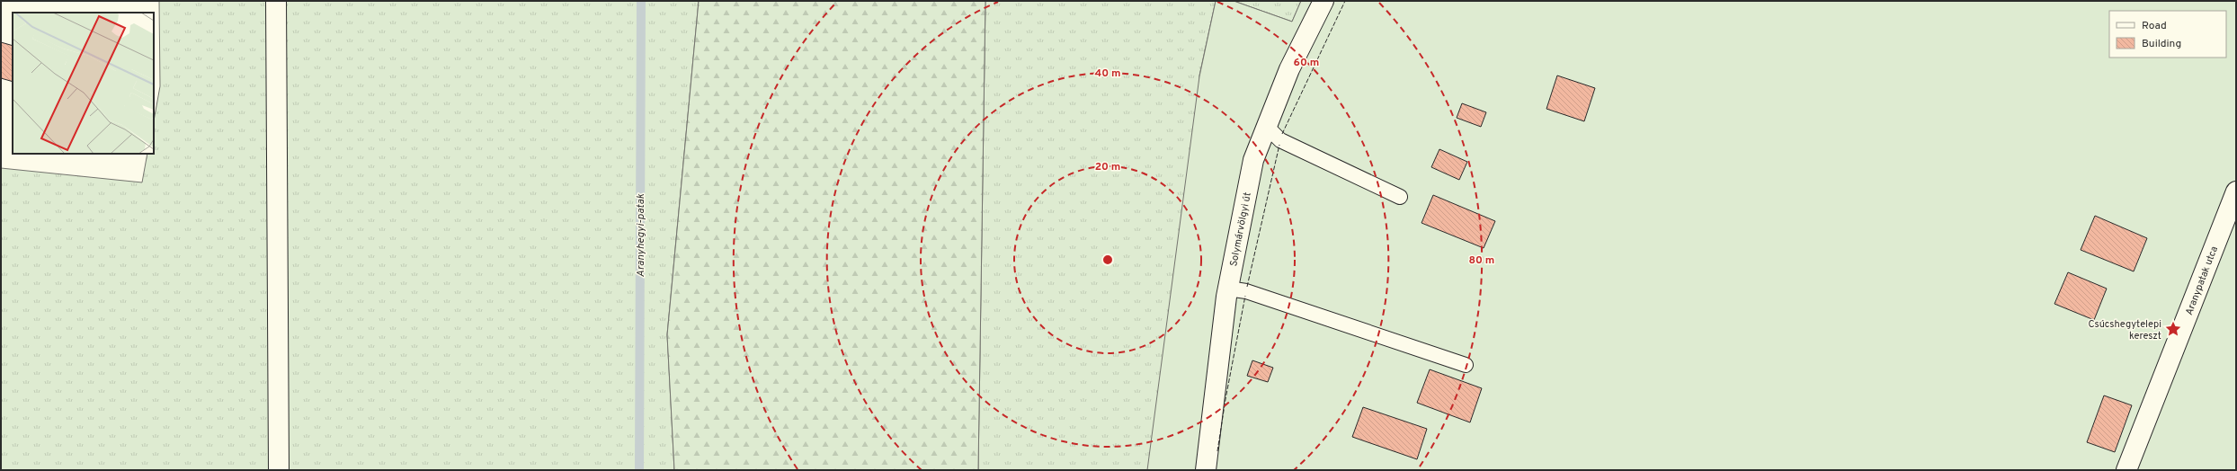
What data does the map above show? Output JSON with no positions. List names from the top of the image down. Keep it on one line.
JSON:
{"streets":{"street":["Solymárvölgyi út","Aranypatak utca"]},"water":["Aranyhegyi-patak"],"places":{"place":["Csúcshegytelepi kereszt"]},"legend":["Road","Building"],"rings":["60 m","40 m","20 m","80 m"]}
